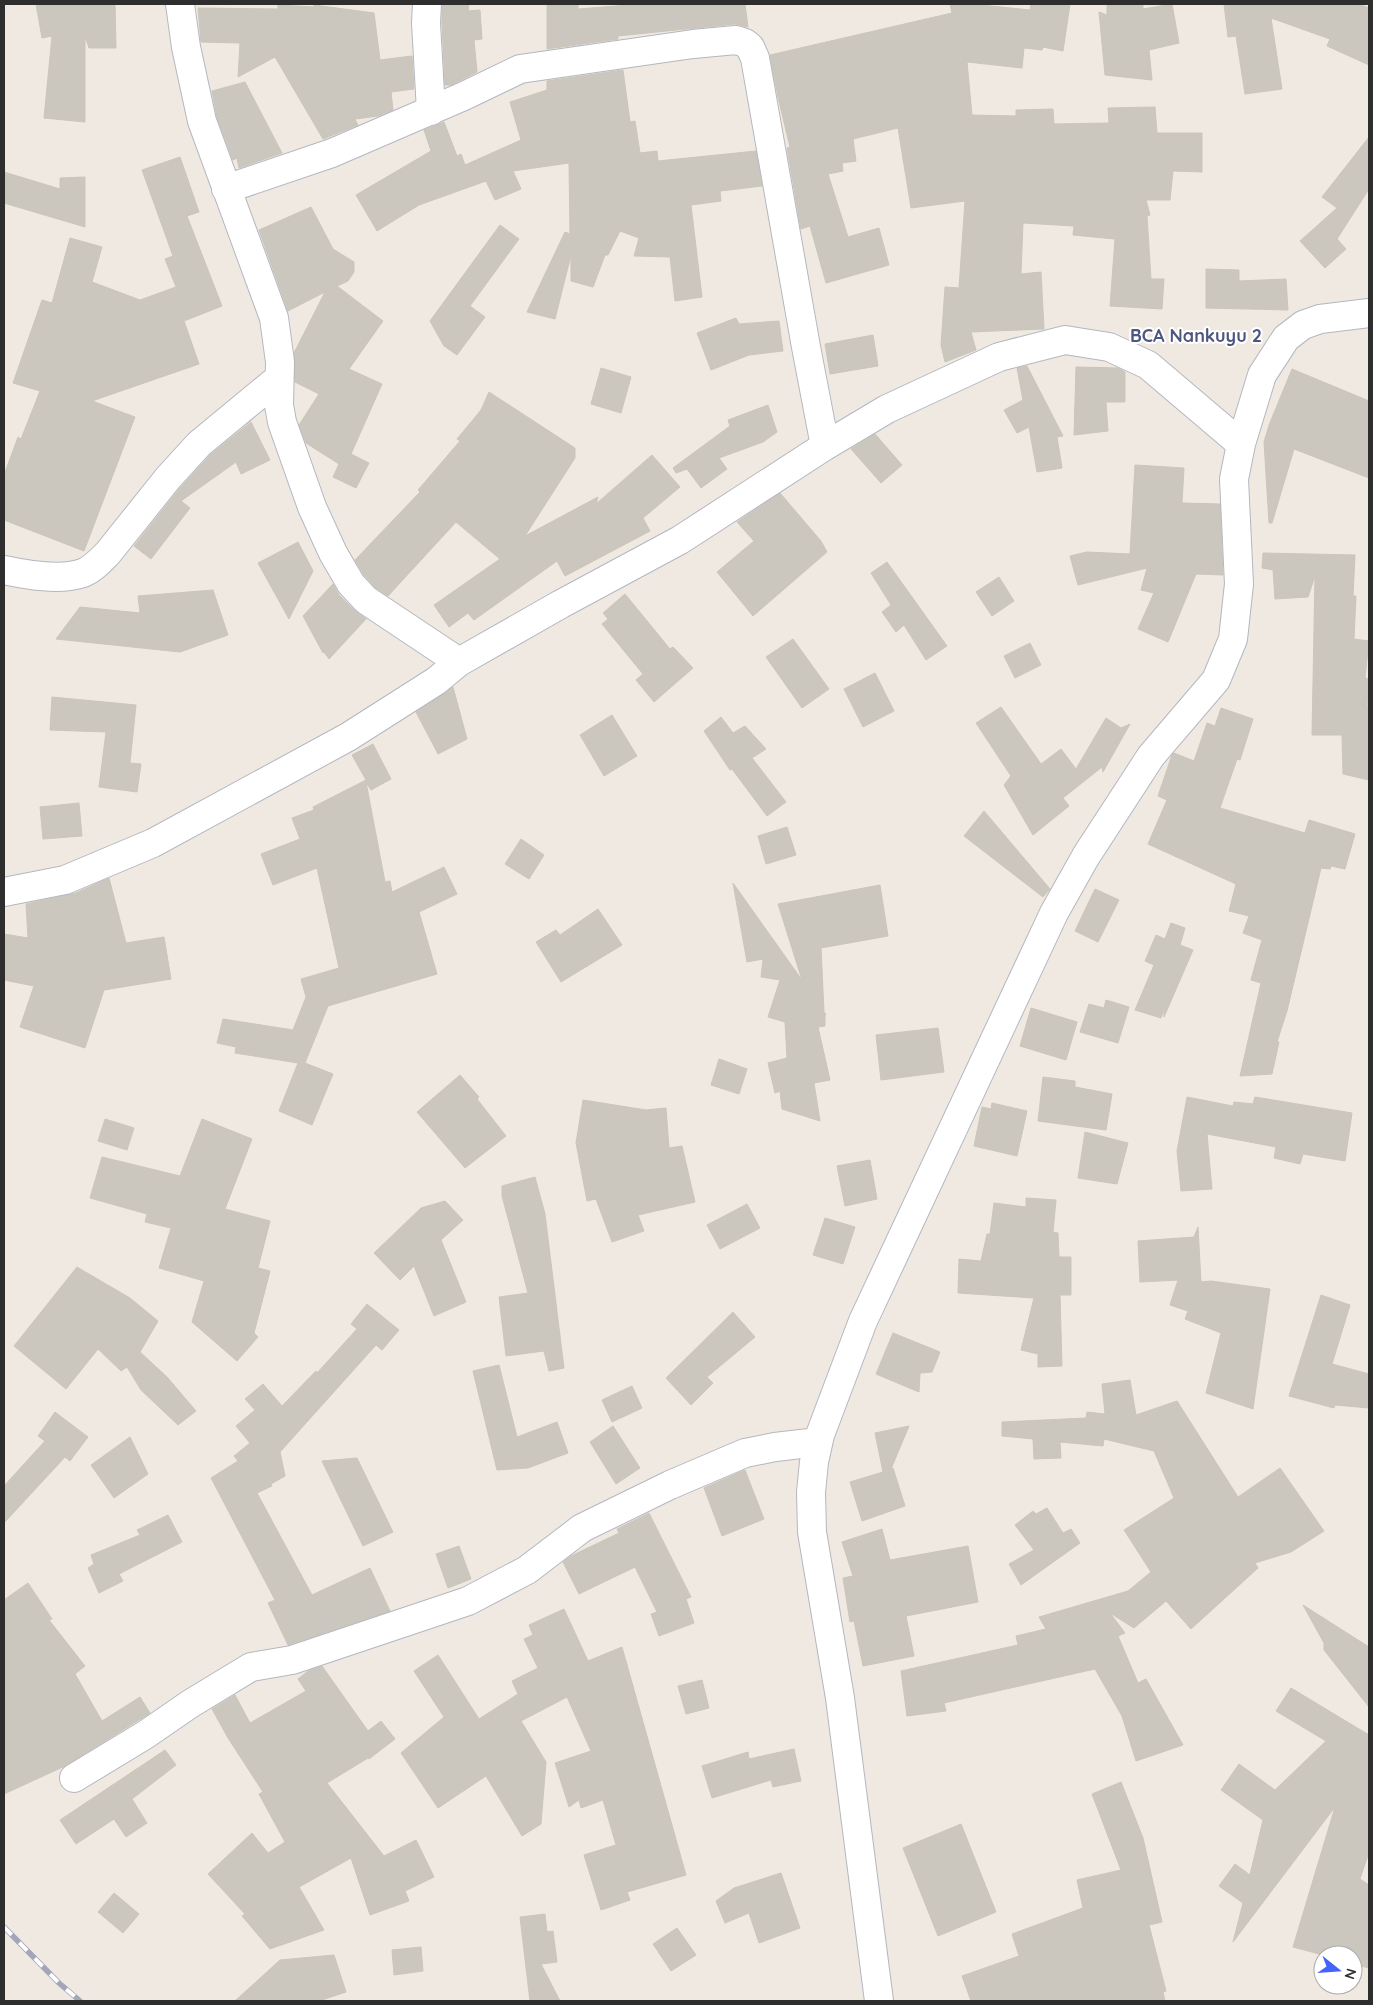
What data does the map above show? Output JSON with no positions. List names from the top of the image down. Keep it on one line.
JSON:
{"districts":["BCA Nankuyu 2"],"north":"right"}
